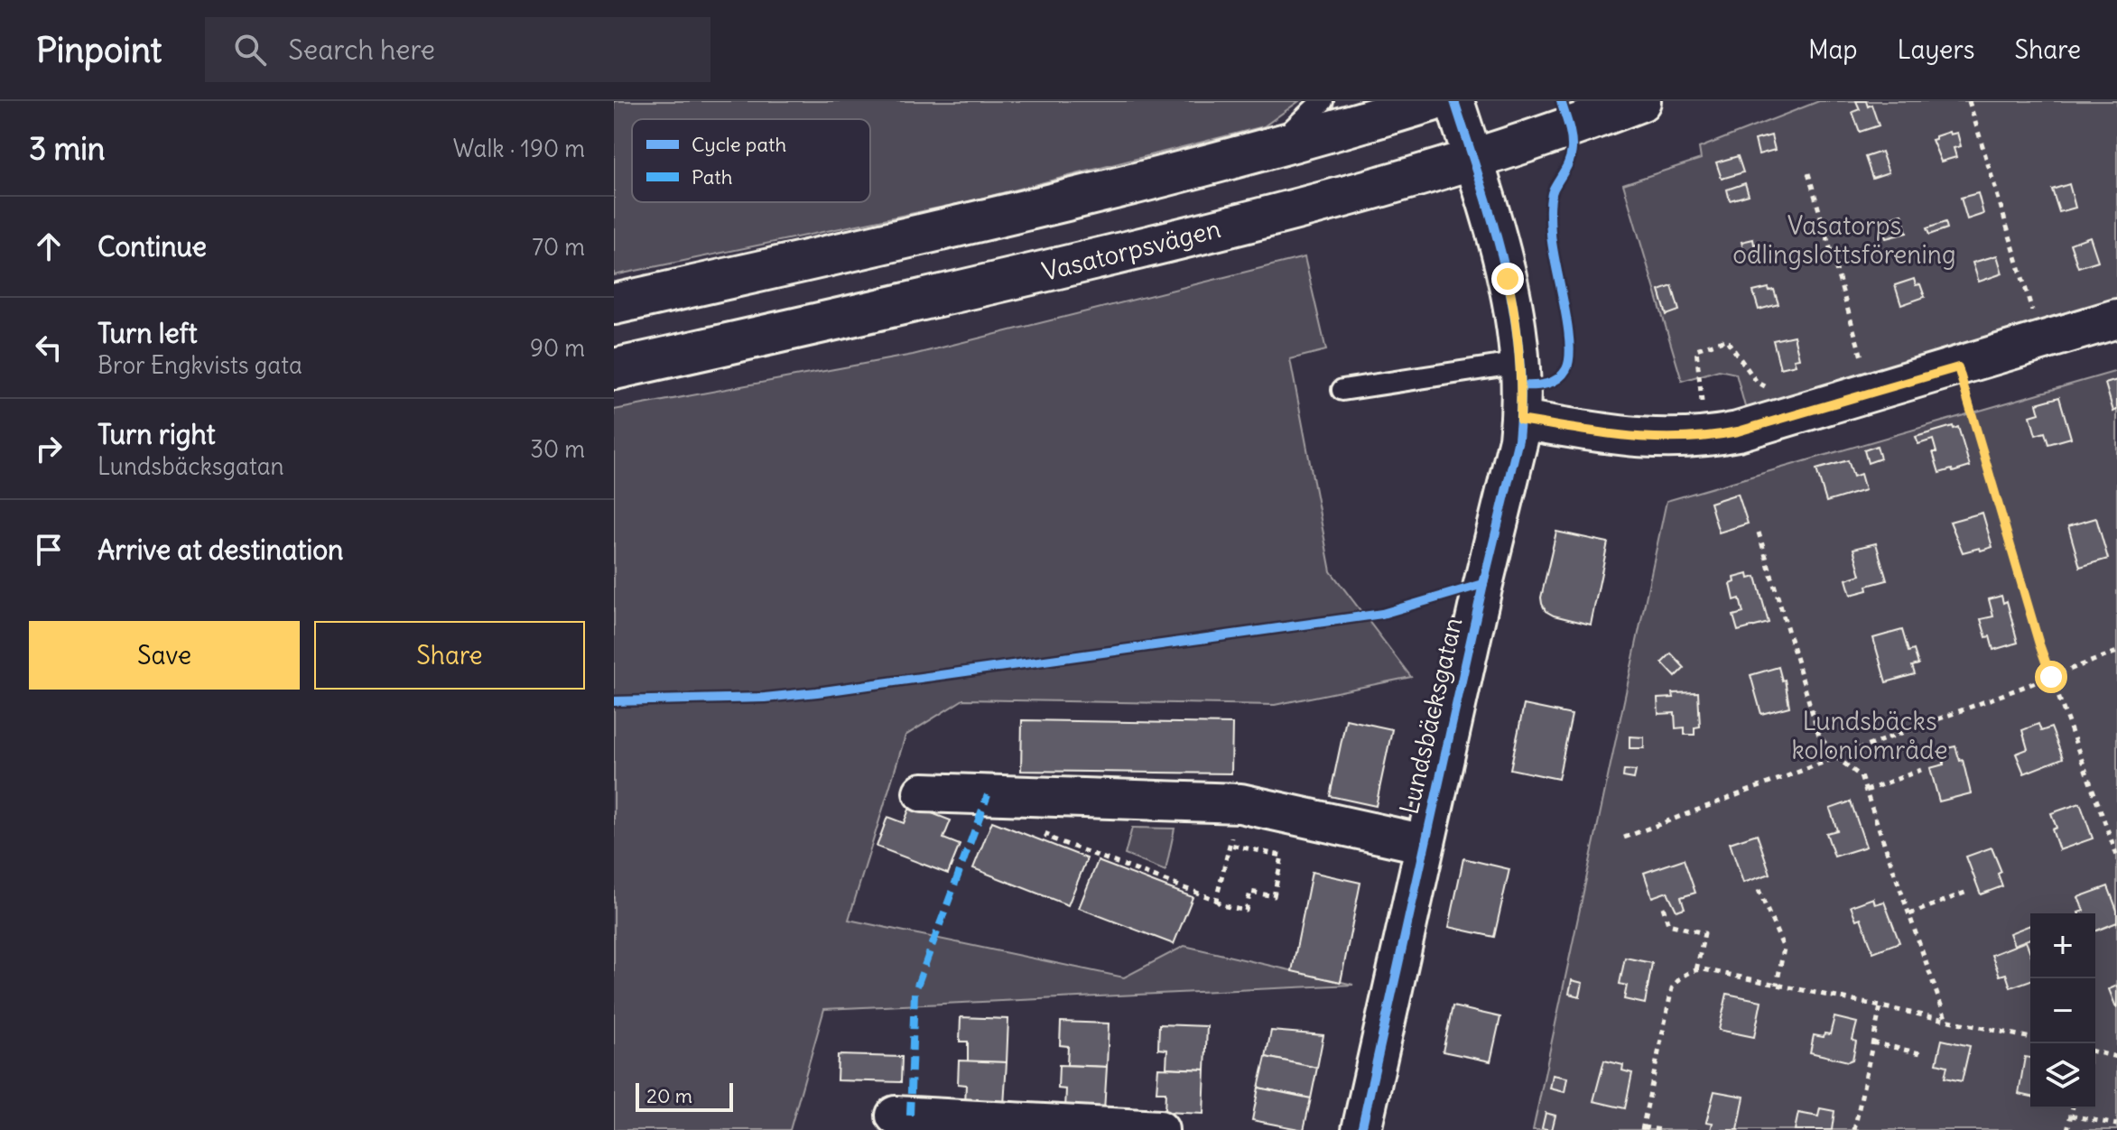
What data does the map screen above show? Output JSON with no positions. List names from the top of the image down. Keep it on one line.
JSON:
{"streets":{"main road":["Vasatorpsvägen"],"street":["Lundsbäcksgatan"]},"crossings":[["Vasatorpsvägen","Lundsbäcksgatan"]],"parks":["Vasatorps odlingslottsförening","Lundsbäcks koloniområde"],"legend":["Cycle path","Path"],"scale_bar":"20 m","page":{"header":"Pinpoint","search":"Search here","nav":["Map","Layers","Share"],"heading":["3 min","Walk · 190 m"],"list":[["Continue","70 m"],["Turn left","Bror Engkvists gata","90 m"],["Turn right","Lundsbäcksgatan","30 m"],"Arrive at destination"],"buttons":["Save","Share"],"map_buttons":["+","−"],"scale":"20 m"}}
